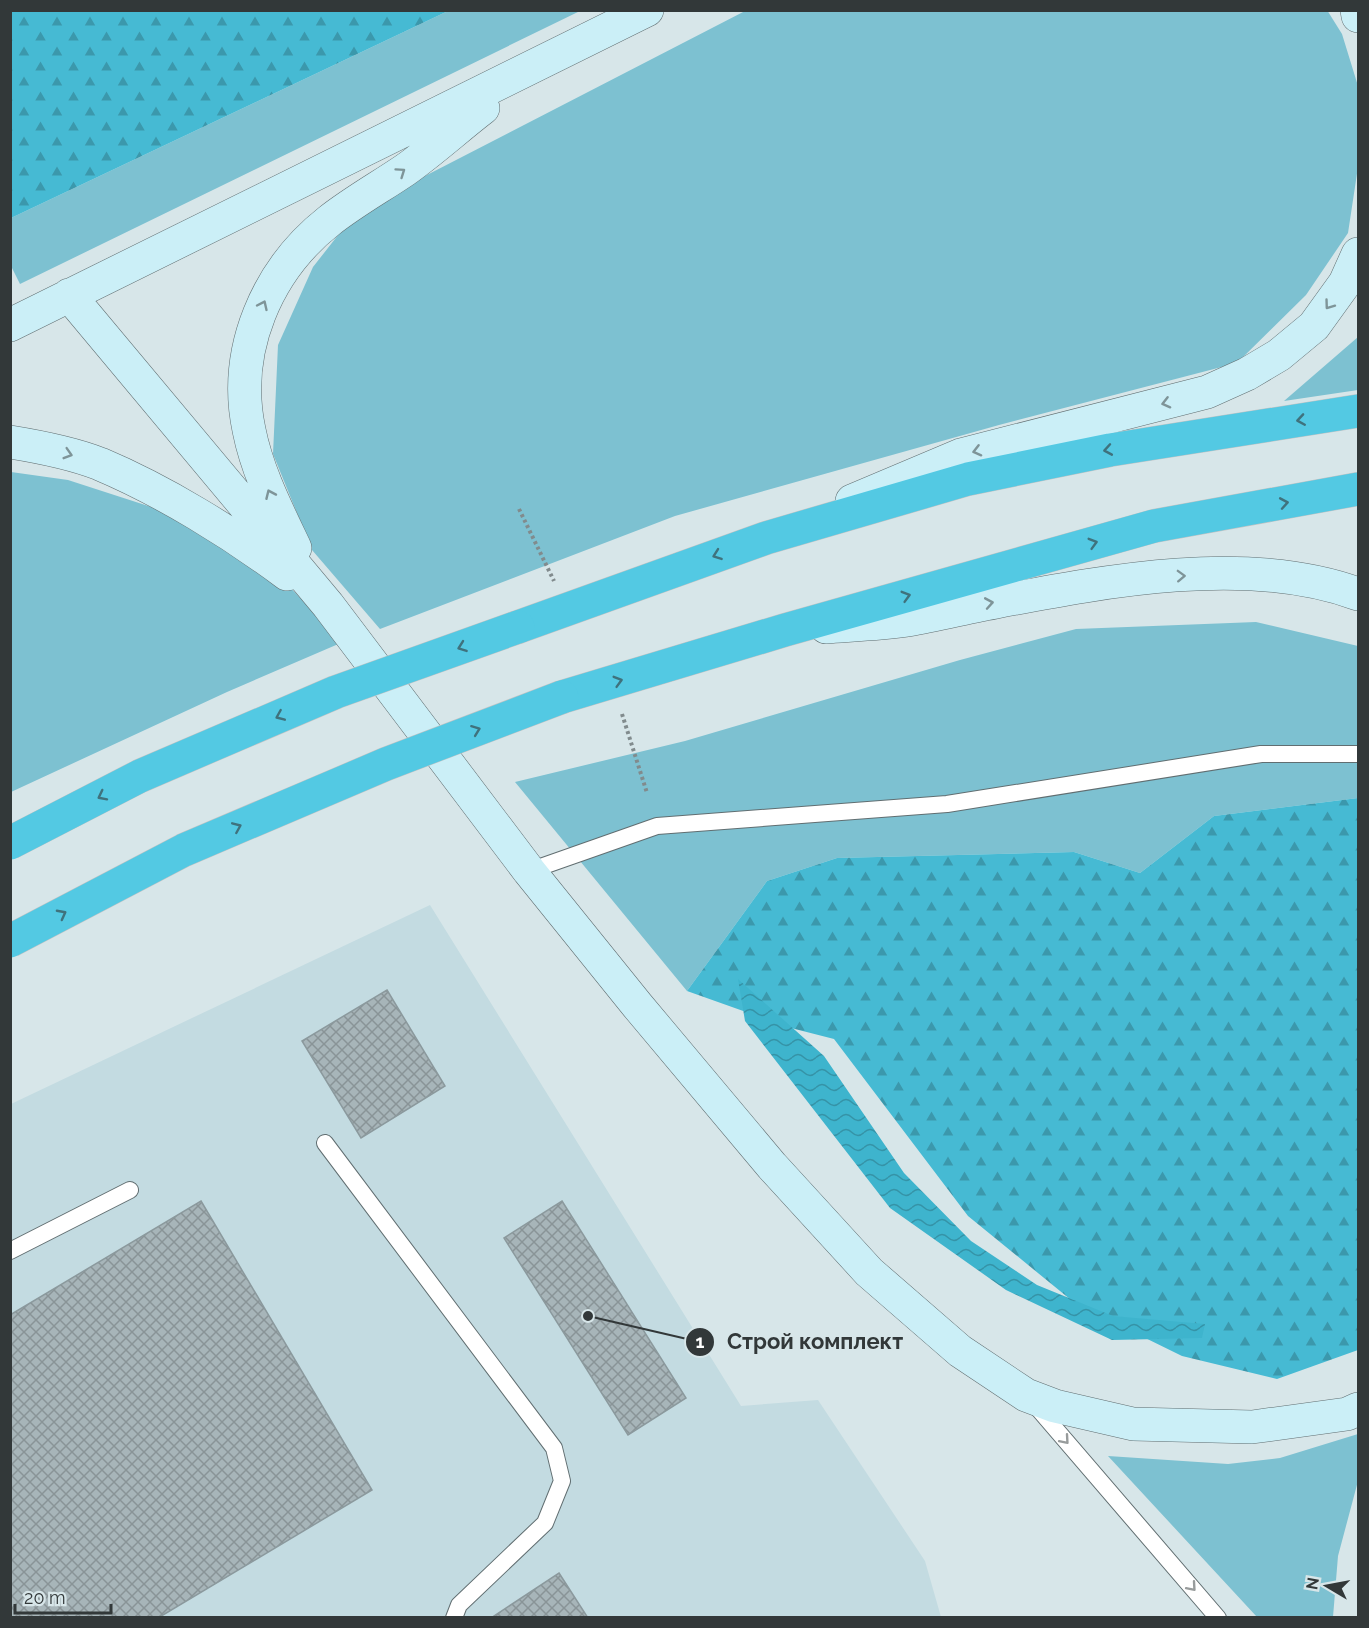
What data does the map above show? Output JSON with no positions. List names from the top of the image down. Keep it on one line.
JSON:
{"places":["Строй комплект"],"scale_bar":"20 m","north":"left"}
